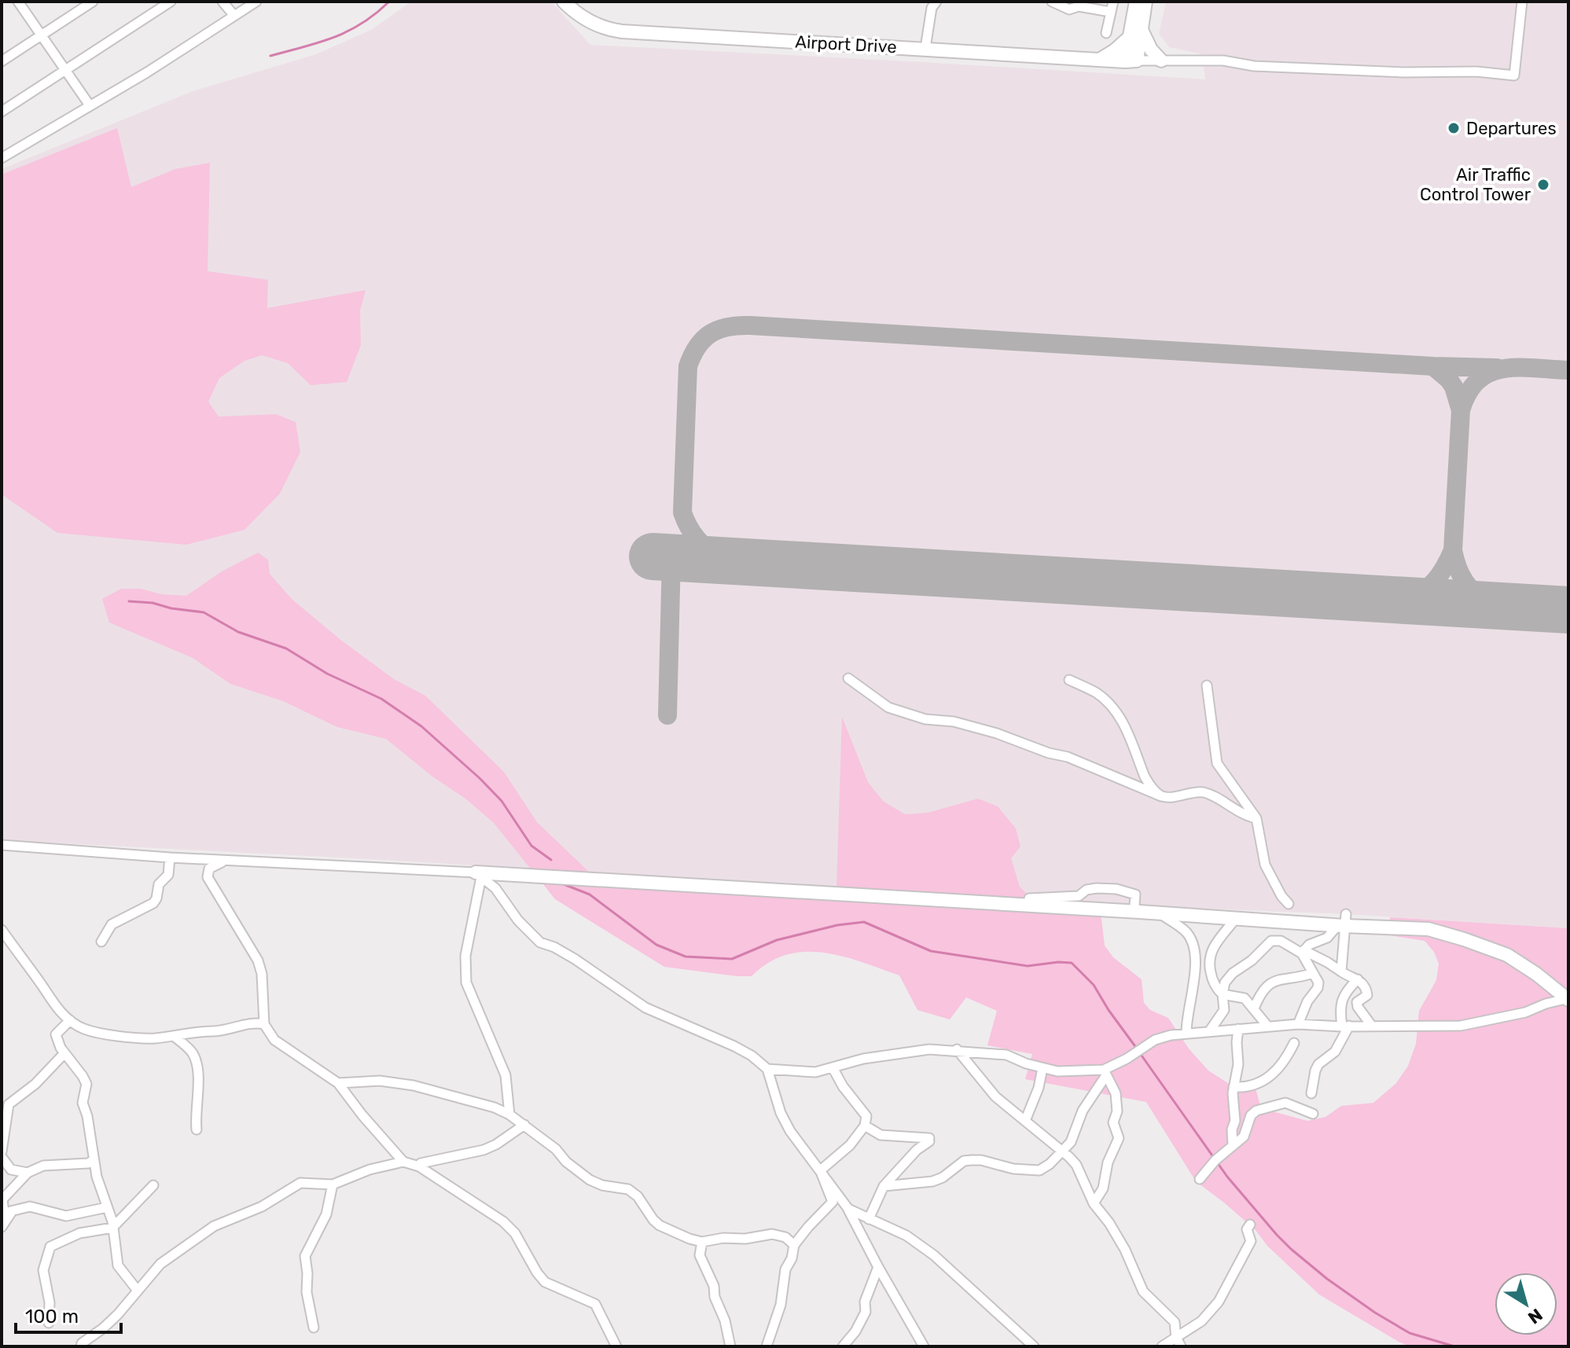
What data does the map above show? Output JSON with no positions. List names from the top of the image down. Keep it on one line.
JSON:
{"streets":{"main road":["Airport Drive"]},"places":["Departures","Air Traffic Control Tower"],"scale_bar":"100 m","north":"bottom right"}
